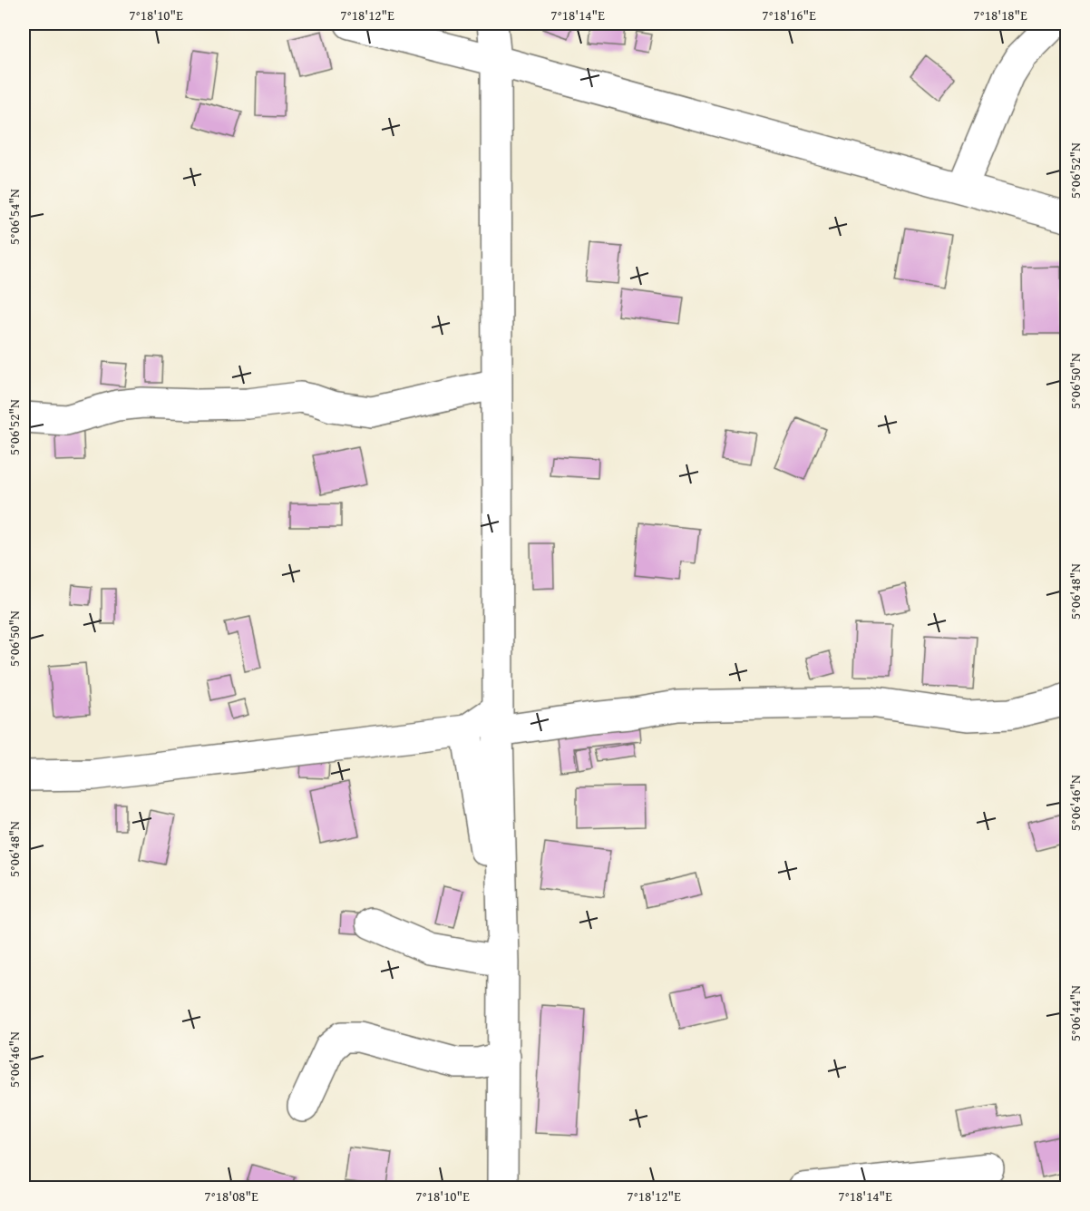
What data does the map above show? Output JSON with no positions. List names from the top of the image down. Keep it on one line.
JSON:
{"coordinates":["7°18'10\"E","7°18'12\"E","7°18'14\"E","7°18'16\"E","7°18'18\"E","5°06'52\"N","5°06'54\"N","5°06'50\"N","5°06'48\"N","5°06'46\"N","5°06'44\"N","7°18'08\"E"]}
